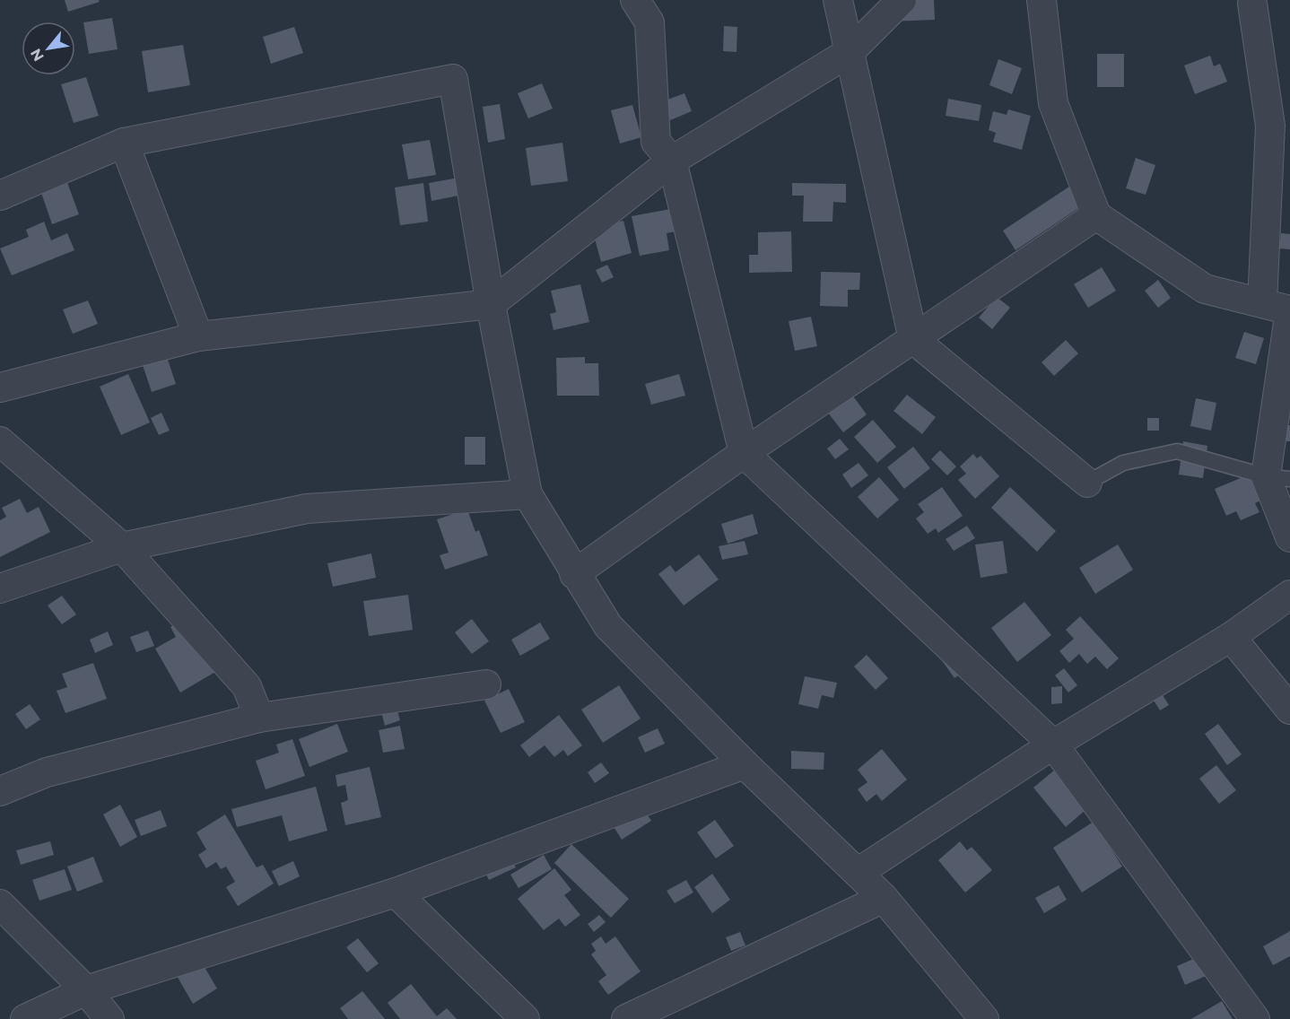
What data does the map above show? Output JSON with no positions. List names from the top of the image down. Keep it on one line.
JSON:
{"north":"bottom left"}
